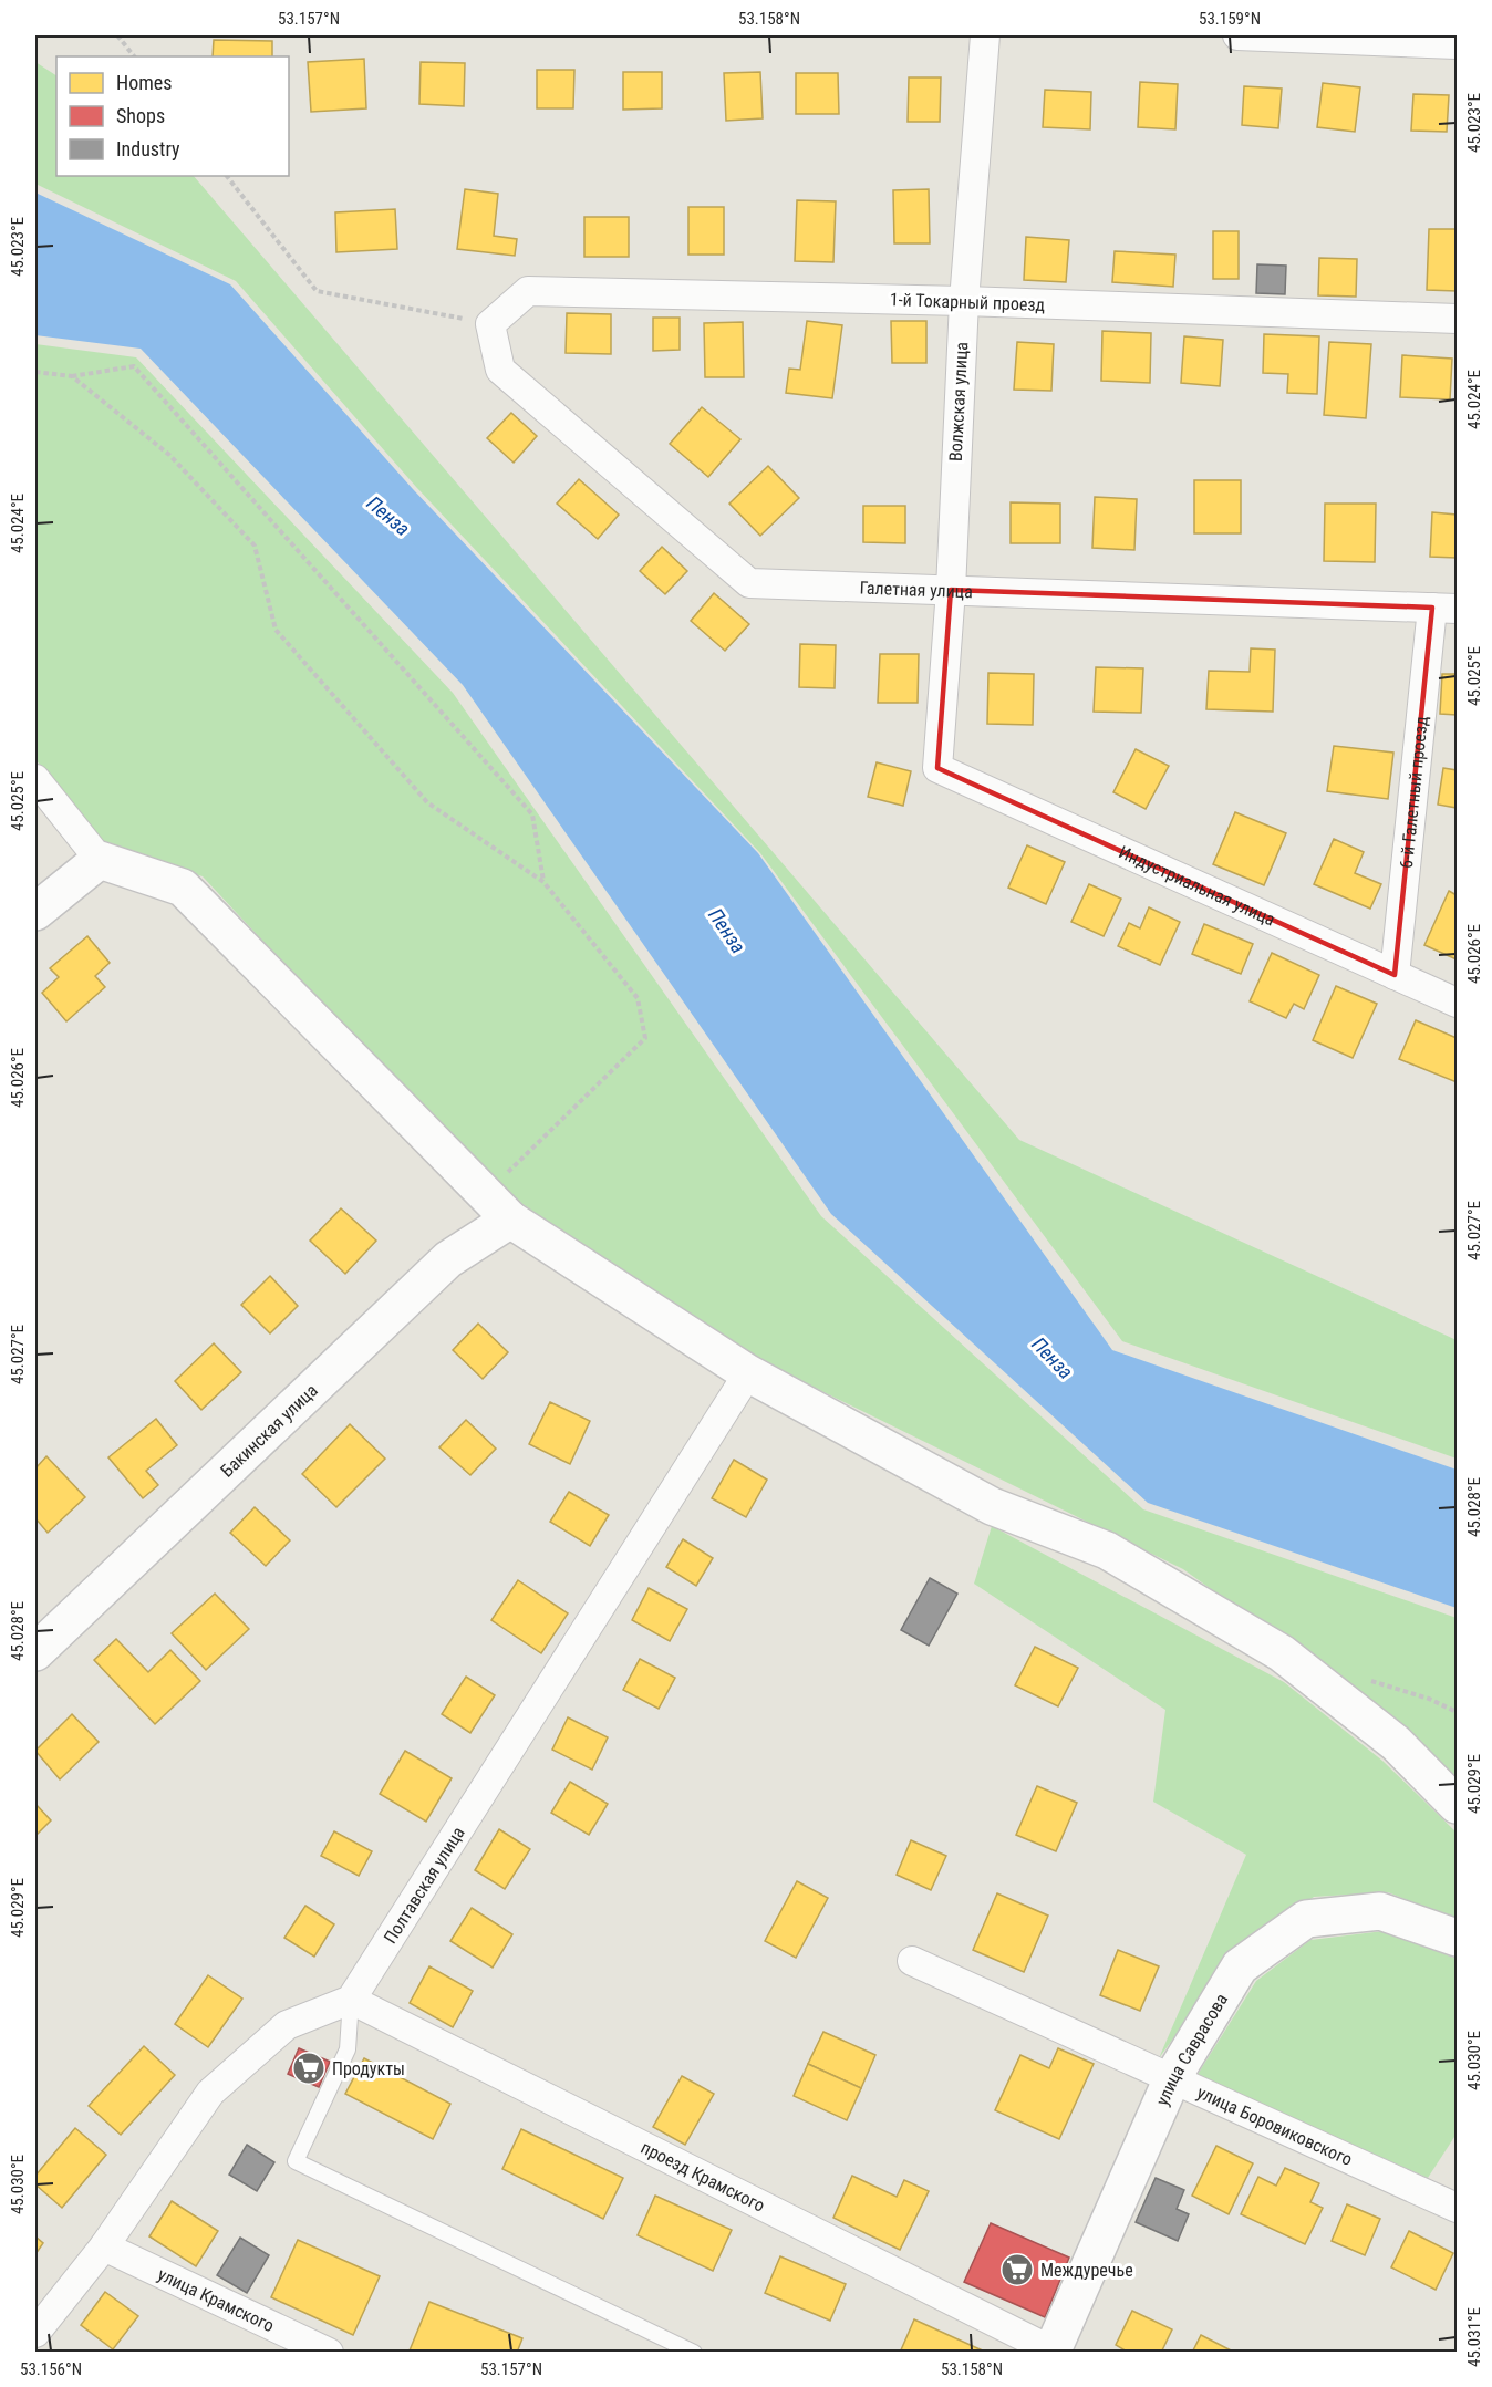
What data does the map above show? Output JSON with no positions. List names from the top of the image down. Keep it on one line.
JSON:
{"streets":{"street":["1-й Токарный проезд","Волжская улица","Галетная улица","6-й Галетный проезд","Индустриальная улица","Бакинская улица","Полтавская улица","улица Саврасова","улица Боровиковского","проезд Крамского","улица Крамского"]},"crossings":[["1-й Токарный проезд","Волжская улица"],["1-й Токарный проезд","Галетная улица"],["Волжская улица","Галетная улица"],["Волжская улица","Индустриальная улица"],["Галетная улица","6-й Галетный проезд"],["6-й Галетный проезд","Индустриальная улица"],["Полтавская улица","проезд Крамского"],["улица Саврасова","улица Боровиковского"],["улица Саврасова","проезд Крамского"]],"water":["Пенза"],"places":{"supermarket":["Продукты","Междуречье"]},"legend":["Homes","Shops","Industry"],"coordinates":["53.157°N","53.158°N","53.159°N","45.023°E","45.024°E","45.025°E","45.026°E","45.027°E","45.028°E","45.029°E","45.030°E","45.031°E","53.156°N"]}
